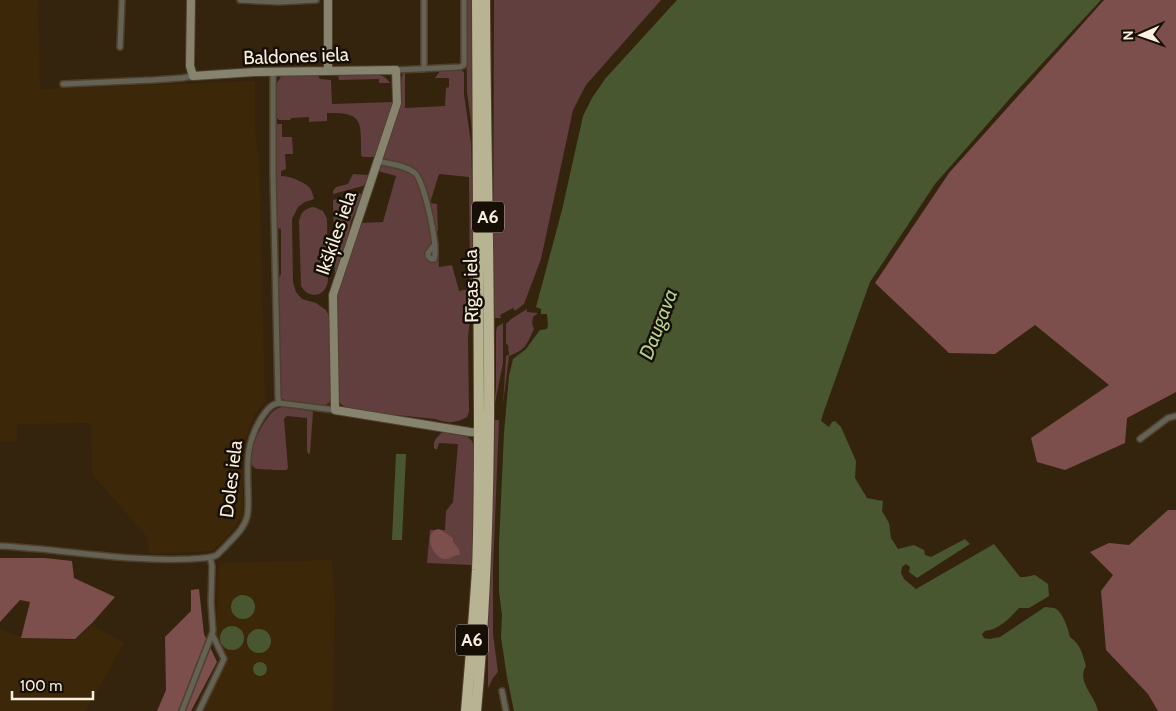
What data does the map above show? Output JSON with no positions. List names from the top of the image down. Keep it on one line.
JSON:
{"streets":{"highway":["A6","Rīgas iela"],"street":["Baldones iela","Ikšķiles iela","Doles iela"]},"crossings":[["Baldones iela","Ikšķiles iela"],["A6","Rīgas iela"]],"water":["Daugava"],"scale_bar":"100 m","north":"left"}
